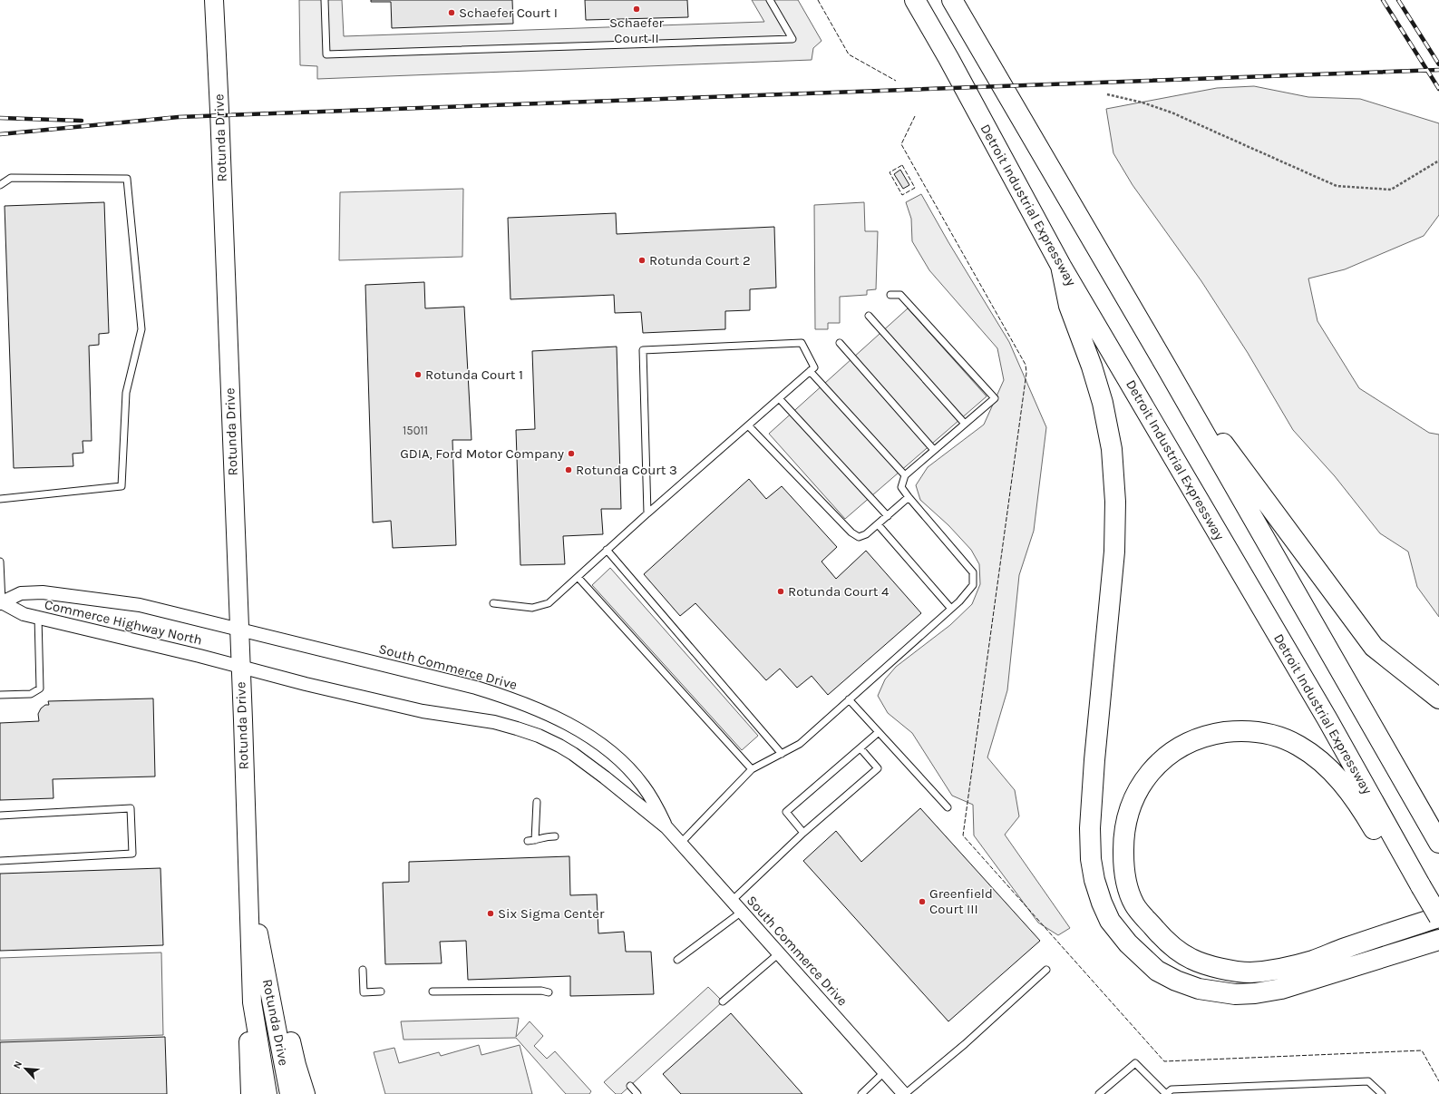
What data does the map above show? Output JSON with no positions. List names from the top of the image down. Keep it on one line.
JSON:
{"streets":{"highway":["Detroit Industrial Expressway"],"main road":["Rotunda Drive"],"street":["Commerce Highway North","South Commerce Drive"]},"crossings":[["Rotunda Drive","Commerce Highway North"],["Rotunda Drive","South Commerce Drive"],["Commerce Highway North","South Commerce Drive"]],"places":["Schaefer Court II","Schaefer Court I","Rotunda Court 2","Rotunda Court 1","GDIA, Ford Motor Company","Rotunda Court 3","Rotunda Court 4","Greenfield Court III","Six Sigma Center"],"house_numbers":["15011"],"north":"top left"}
